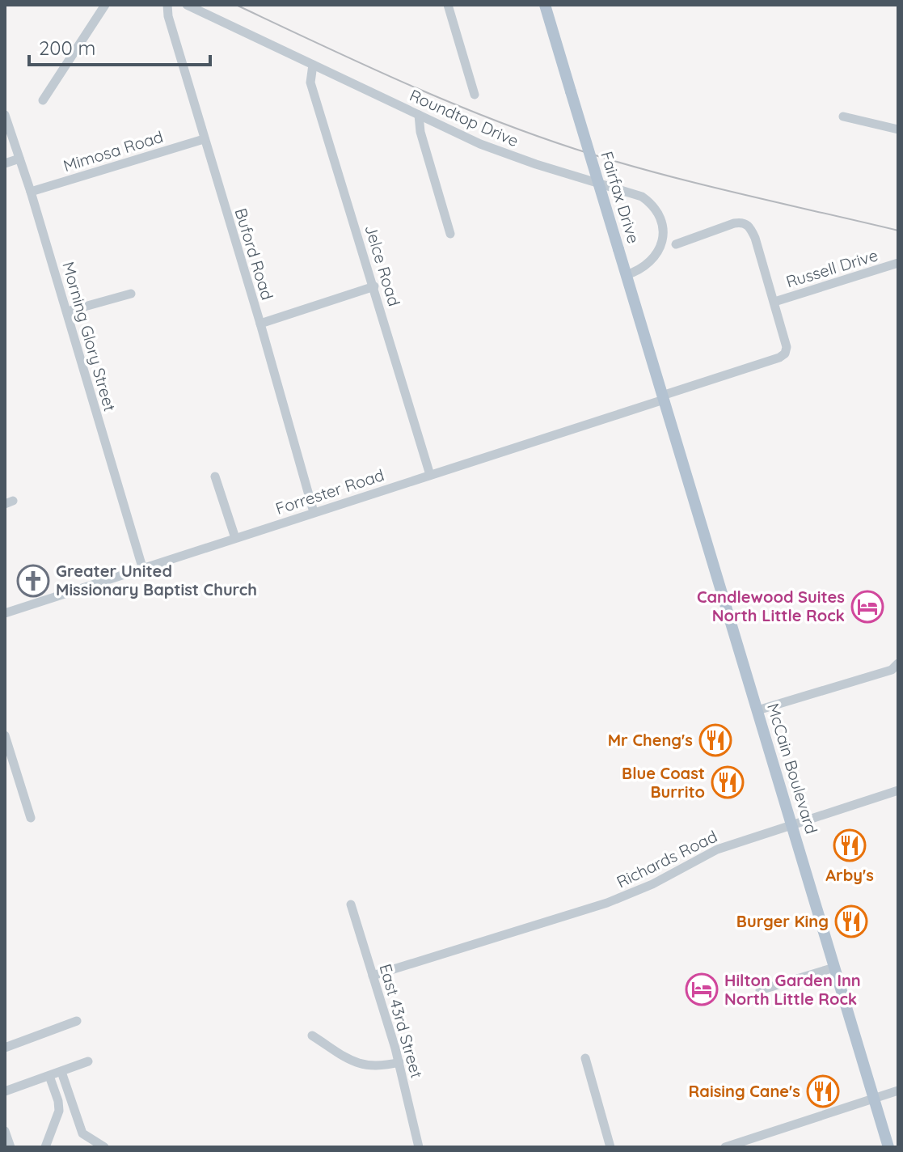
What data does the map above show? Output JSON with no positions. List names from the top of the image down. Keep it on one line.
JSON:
{"streets":{"main road":["Fairfax Drive","McCain Boulevard"],"street":["Roundtop Drive","Mimosa Road","Buford Road","Jelce Road","Russell Drive","Morning Glory Street","Forrester Road","Richards Road","East 43rd Street"]},"crossings":[["Roundtop Drive","Fairfax Drive"],["Roundtop Drive","Jelce Road"],["Mimosa Road","Buford Road"],["Mimosa Road","Morning Glory Street"],["Fairfax Drive","Forrester Road"],["Fairfax Drive","McCain Boulevard"],["Buford Road","Forrester Road"],["Jelce Road","Forrester Road"],["Russell Drive","Forrester Road"],["Morning Glory Street","Forrester Road"],["Forrester Road","McCain Boulevard"],["McCain Boulevard","Richards Road"],["Richards Road","East 43rd Street"]],"places":{"church":["Greater United Missionary Baptist Church"],"hotel":["Candlewood Suites North Little Rock","Hilton Garden Inn North Little Rock"],"restaurant":["Mr Cheng's","Blue Coast Burrito","Arby's","Burger King","Raising Cane's"]},"scale_bar":"200 m"}
